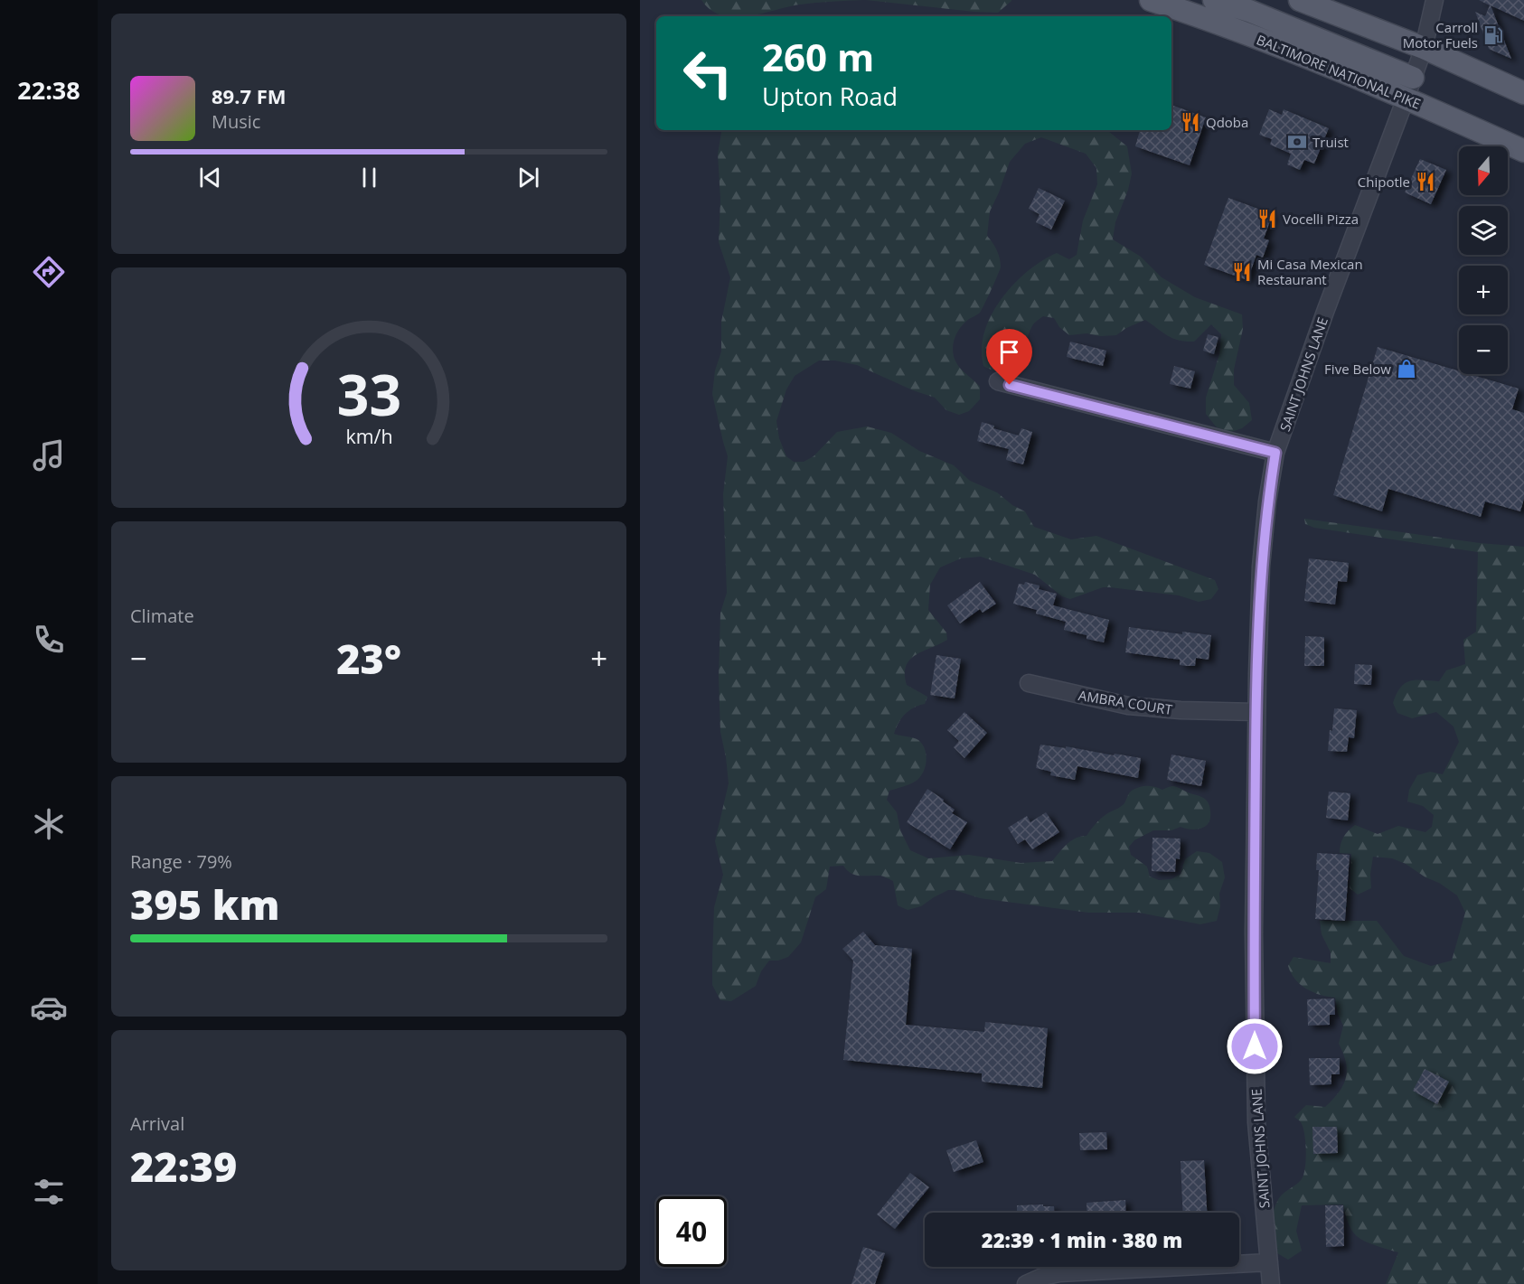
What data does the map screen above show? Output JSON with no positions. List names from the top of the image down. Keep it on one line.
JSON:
{"streets":{"main road":["BALTIMORE NATIONAL PIKE"],"street":["SAINT JOHNS LANE","AMBRA COURT"]},"crossings":[["BALTIMORE NATIONAL PIKE","SAINT JOHNS LANE"],["SAINT JOHNS LANE","AMBRA COURT"]],"places":{"fuel station":["Carroll Motor Fuels"],"restaurant":["Qdoba","Chipotle","Vocelli Pizza","Mi Casa Mexican Restaurant"],"bank":["Truist"],"shop":["Five Below"]},"north":"bottom","page":{"tabs":"22:38","turn":["260 m","Upton Road"],"song":["89.7 FM","Music"],"map_buttons":["+","−"],"tile":["Climate",["Range · 79%","395 km"],["Arrival","22:39"]],"heat":["−","23°","+"],"limit":"40","trip":"22:39 · 1 min · 380 m","gauge":["33","km/h"]}}
